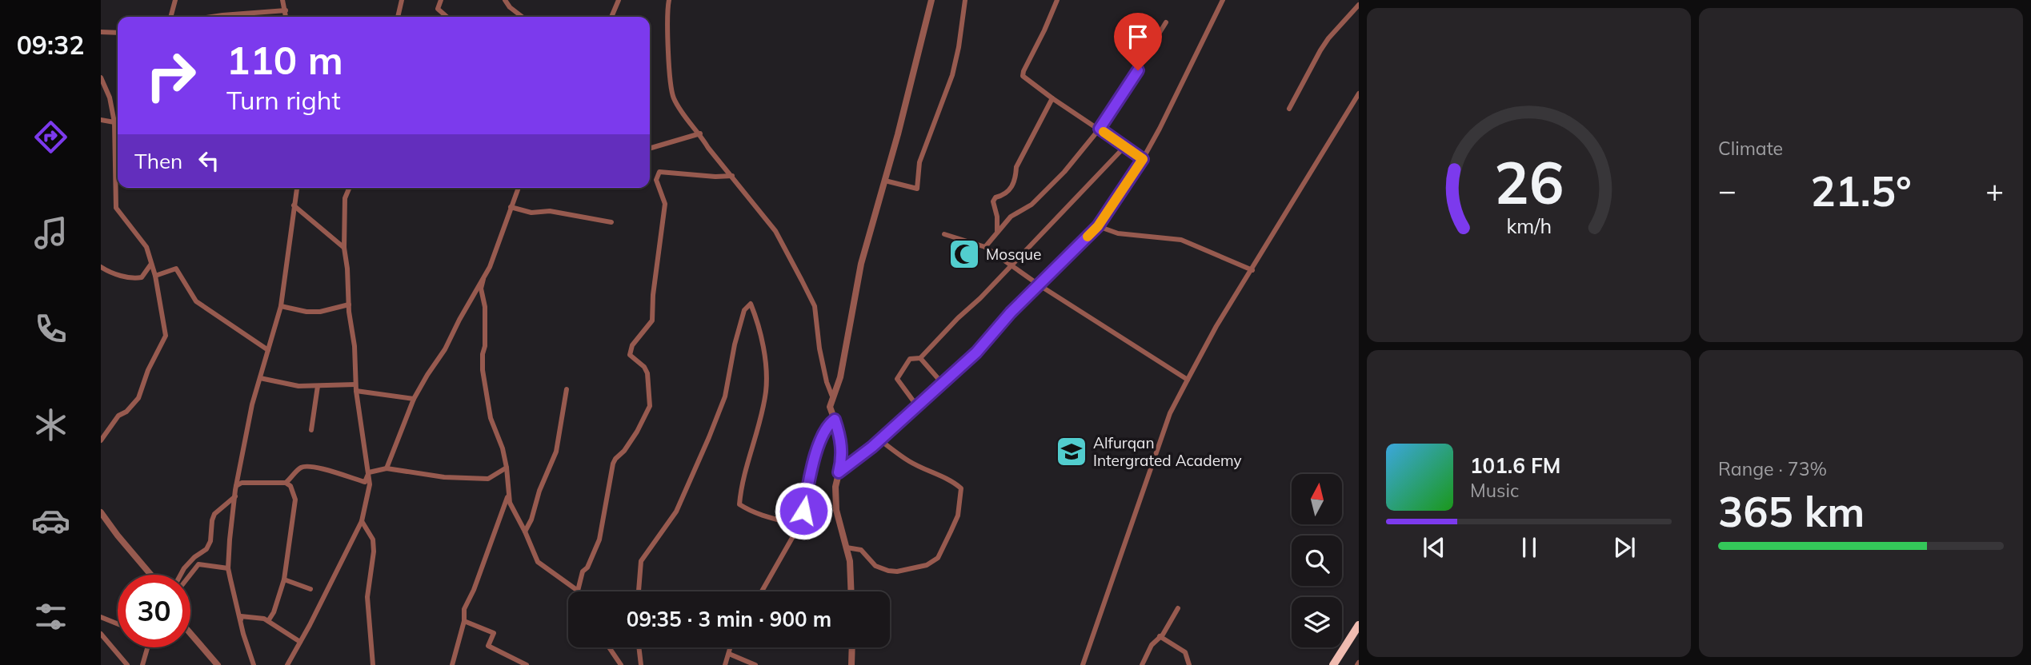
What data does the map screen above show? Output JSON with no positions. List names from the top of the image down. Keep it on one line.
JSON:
{"places":{"mosque":["Mosque"],"school or university":["Alfurqan Intergrated Academy"]},"north":"top","page":{"tabs":"09:32","tile":["Climate",["Range · 73%","365 km"]],"turn":["110 m","Turn right"],"then":"Then","heat":["−","21.5°","+"],"song":["101.6 FM","Music"],"limit":"30","trip":"09:35 · 3 min · 900 m","gauge":["26","km/h"]}}
